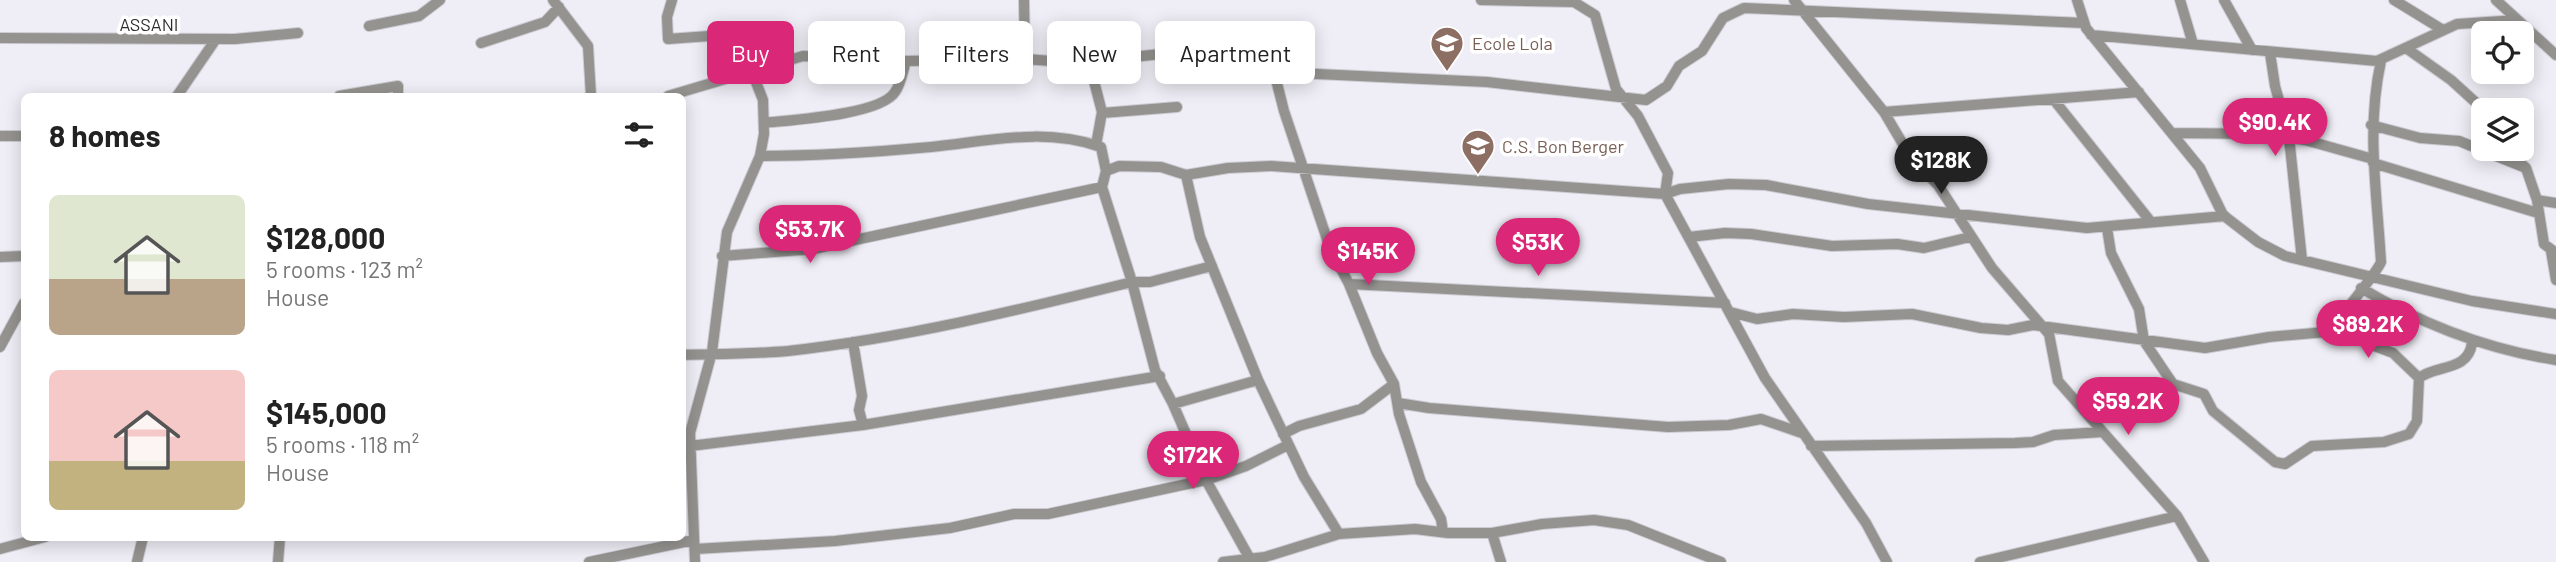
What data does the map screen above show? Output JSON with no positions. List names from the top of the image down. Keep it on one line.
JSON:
{"streets":{"street":["ASSANI"]},"places":{"school or university":["Ecole Lola","C.S. Bon Berger"]},"page":{"chip":["Buy","Rent","Filters","New","Apartment"],"heading":"8 homes","price":["$90.4K","$128K","$53.7K","$53K","$145K","$89.2K","$59.2K","$172K"],"list":[{"name":"$128,000","note":"5 rooms · 123 m² · House"},{"name":"$145,000","note":"5 rooms · 118 m² · House"}]}}
